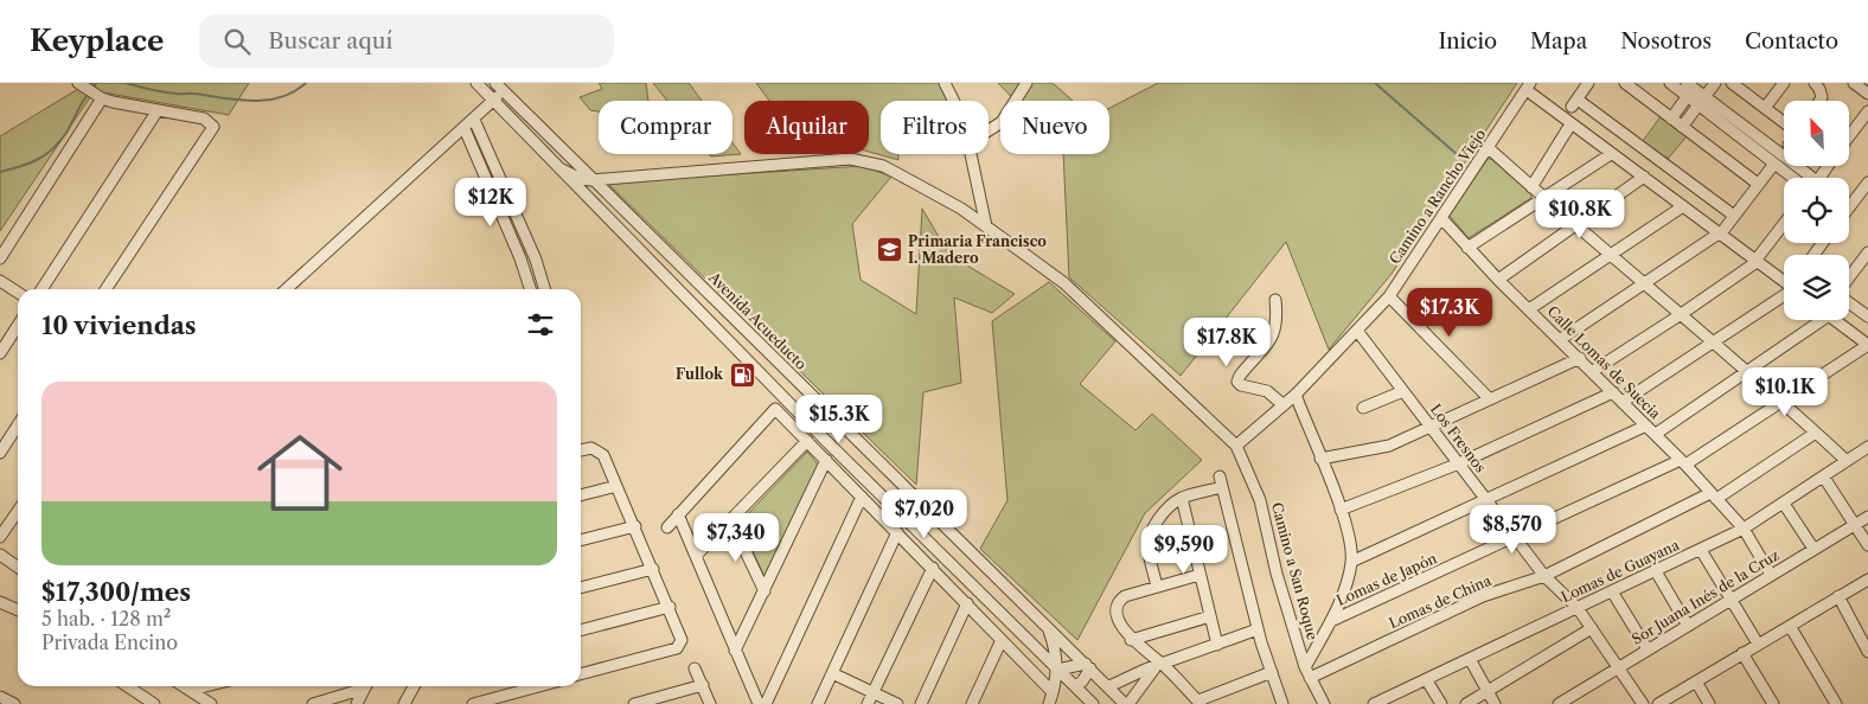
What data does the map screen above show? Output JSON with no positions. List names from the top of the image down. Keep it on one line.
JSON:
{"streets":{"street":["Camino a Rancho Viejo","Avenida Acueducto","Calle Lomas de Suecia","Los Fresnos","Camino a San Roque","Lomas de Guayana","Lomas de Japón","Sor Juana Inés de la Cruz","Lomas de China"]},"crossings":[["Camino a Rancho Viejo","Calle Lomas de Suecia"],["Camino a Rancho Viejo","Los Fresnos"],["Camino a Rancho Viejo","Camino a San Roque"],["Calle Lomas de Suecia","Lomas de Guayana"],["Calle Lomas de Suecia","Lomas de Japón"],["Calle Lomas de Suecia","Sor Juana Inés de la Cruz"],["Calle Lomas de Suecia","Lomas de China"],["Los Fresnos","Lomas de Guayana"],["Los Fresnos","Lomas de Japón"],["Los Fresnos","Sor Juana Inés de la Cruz"],["Los Fresnos","Lomas de China"],["Camino a San Roque","Lomas de China"]],"places":{"school or university":["Primaria Francisco I. Madero"],"fuel station":["Fullok"]},"north":"top left","page":{"header":"Keyplace","search":"Buscar aquí","nav":["Inicio","Mapa","Nosotros","Contacto"],"chip":["Comprar","Alquilar","Filtros","Nuevo"],"price":["$12K","$10.8K","$17.3K","$17.8K","$10.1K","$15.3K","$7,020","$8,570","$7,340","$9,590"],"heading":"10 viviendas","list":[{"name":"$17,300/mes","note":"5 hab. · 128 m² · Privada Encino"}]}}
